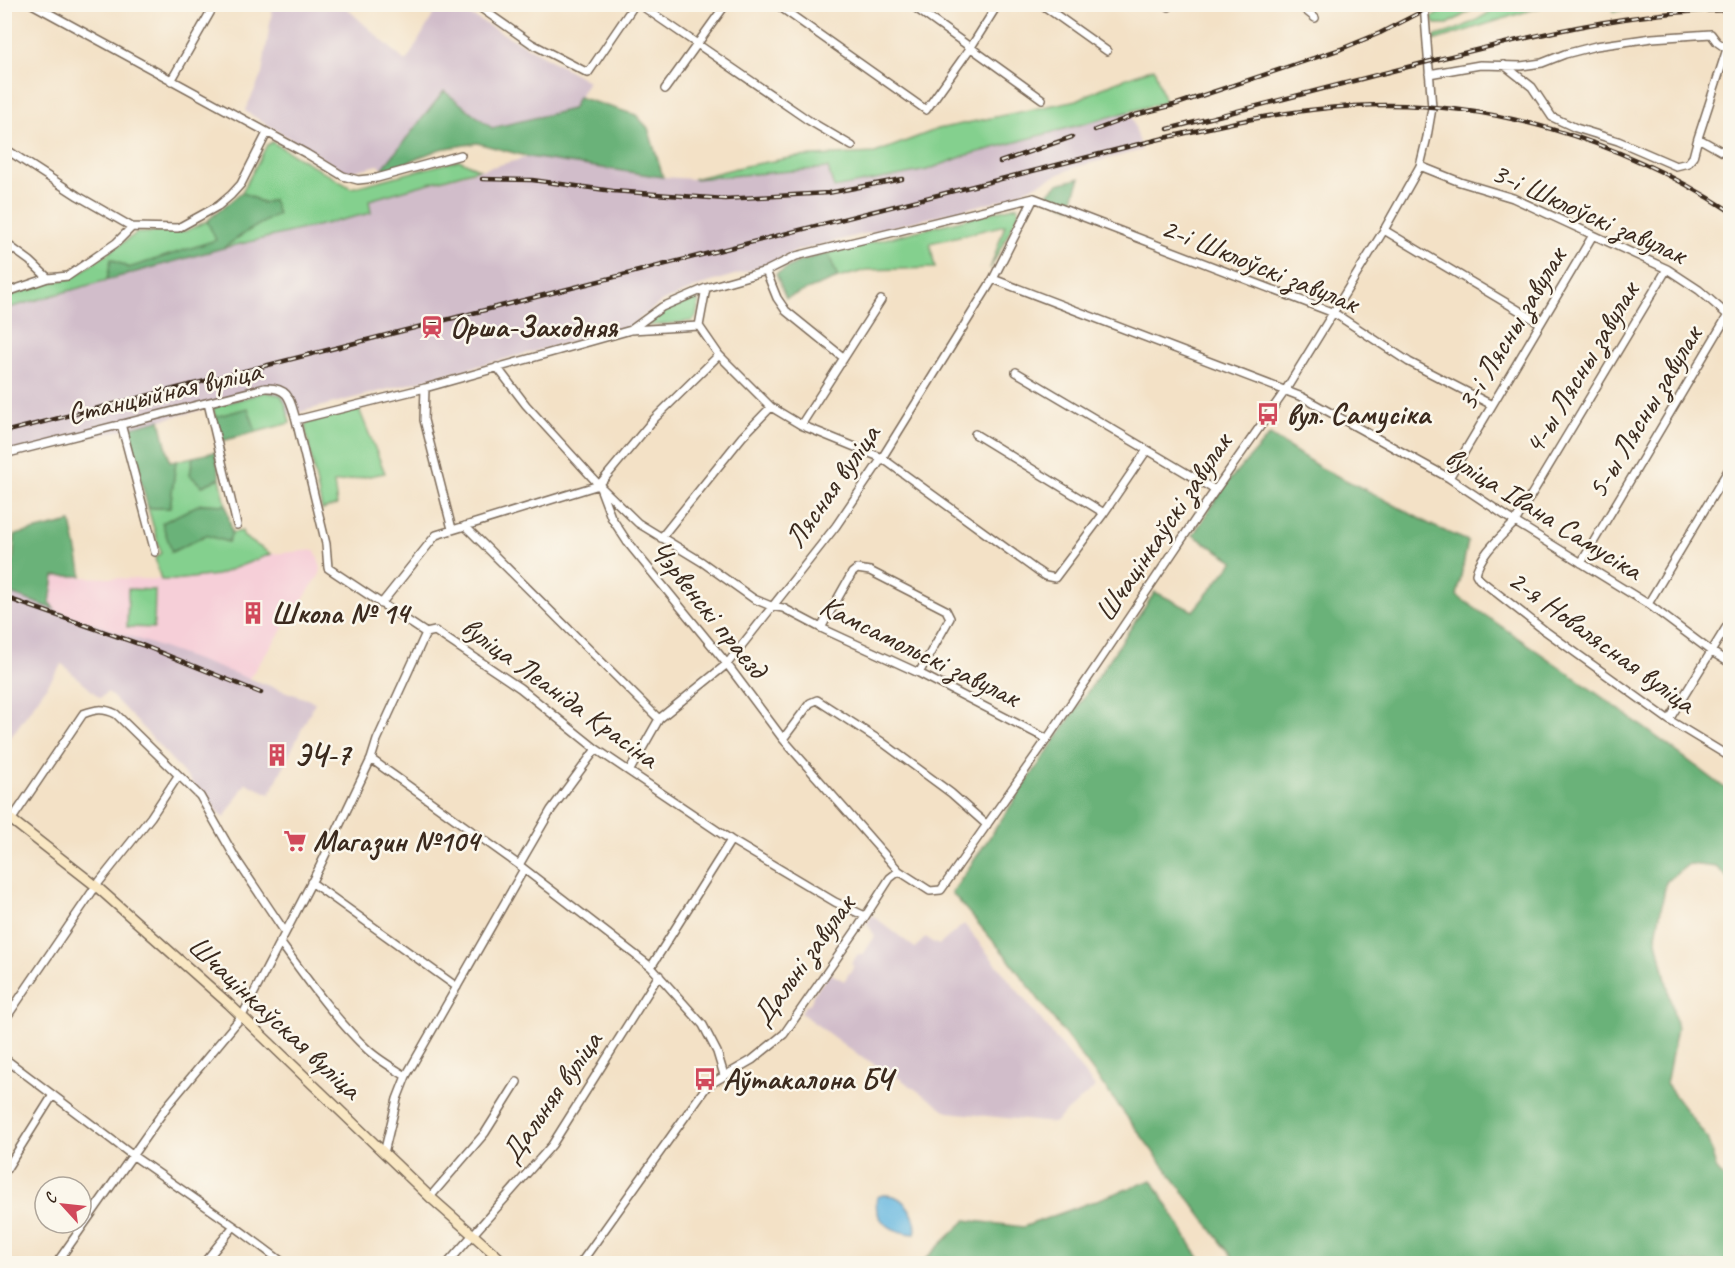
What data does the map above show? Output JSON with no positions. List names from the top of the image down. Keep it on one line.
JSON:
{"streets":{"street":["3-і Шклоўскі завулак","2-і Шклоўскі завулак","3-і Лясны завулак","4-ы Лясны завулак","Станцыйная вуліца","5-ы Лясны завулак","Лясная вуліца","вуліца Івана Самусіка","Шчацінкаўскі завулак","Чэрвенскі праезд","2-я Новалясная вуліца","Камсамольскі завулак","вуліца Леаніда Красіна","Дальні завулак","Шчацінкаўская вуліца","Дальняя вуліца"]},"crossings":[["3-і Шклоўскі завулак","3-і Лясны завулак"],["3-і Шклоўскі завулак","4-ы Лясны завулак"],["3-і Шклоўскі завулак","5-ы Лясны завулак"],["3-і Шклоўскі завулак","Шчацінкаўскі завулак"],["2-і Шклоўскі завулак","3-і Лясны завулак"],["2-і Шклоўскі завулак","Лясная вуліца"],["2-і Шклоўскі завулак","Шчацінкаўскі завулак"],["3-і Лясны завулак","вуліца Івана Самусіка"],["4-ы Лясны завулак","вуліца Івана Самусіка"],["4-ы Лясны завулак","2-я Новалясная вуліца"],["Станцыйная вуліца","вуліца Леаніда Красіна"],["5-ы Лясны завулак","вуліца Івана Самусіка"],["Лясная вуліца","вуліца Івана Самусіка"],["Лясная вуліца","Чэрвенскі праезд"],["Лясная вуліца","Камсамольскі завулак"],["Лясная вуліца","вуліца Леаніда Красіна"],["вуліца Івана Самусіка","Шчацінкаўскі завулак"],["Шчацінкаўскі завулак","Чэрвенскі праезд"],["Шчацінкаўскі завулак","Камсамольскі завулак"],["Шчацінкаўскі завулак","Дальні завулак"],["Чэрвенскі праезд","Камсамольскі завулак"],["Чэрвенскі праезд","Дальні завулак"],["вуліца Леаніда Красіна","Дальні завулак"],["Шчацінкаўская вуліца","Дальняя вуліца"]],"places":{"station":["Орша-Заходняя"],"bus stop":["вул. Самусіка","Аўтакалона БЧ"],"building":["Школа № 14","ЭЧ-7"],"supermarket":["Магазин №104"]},"north":"top left"}
